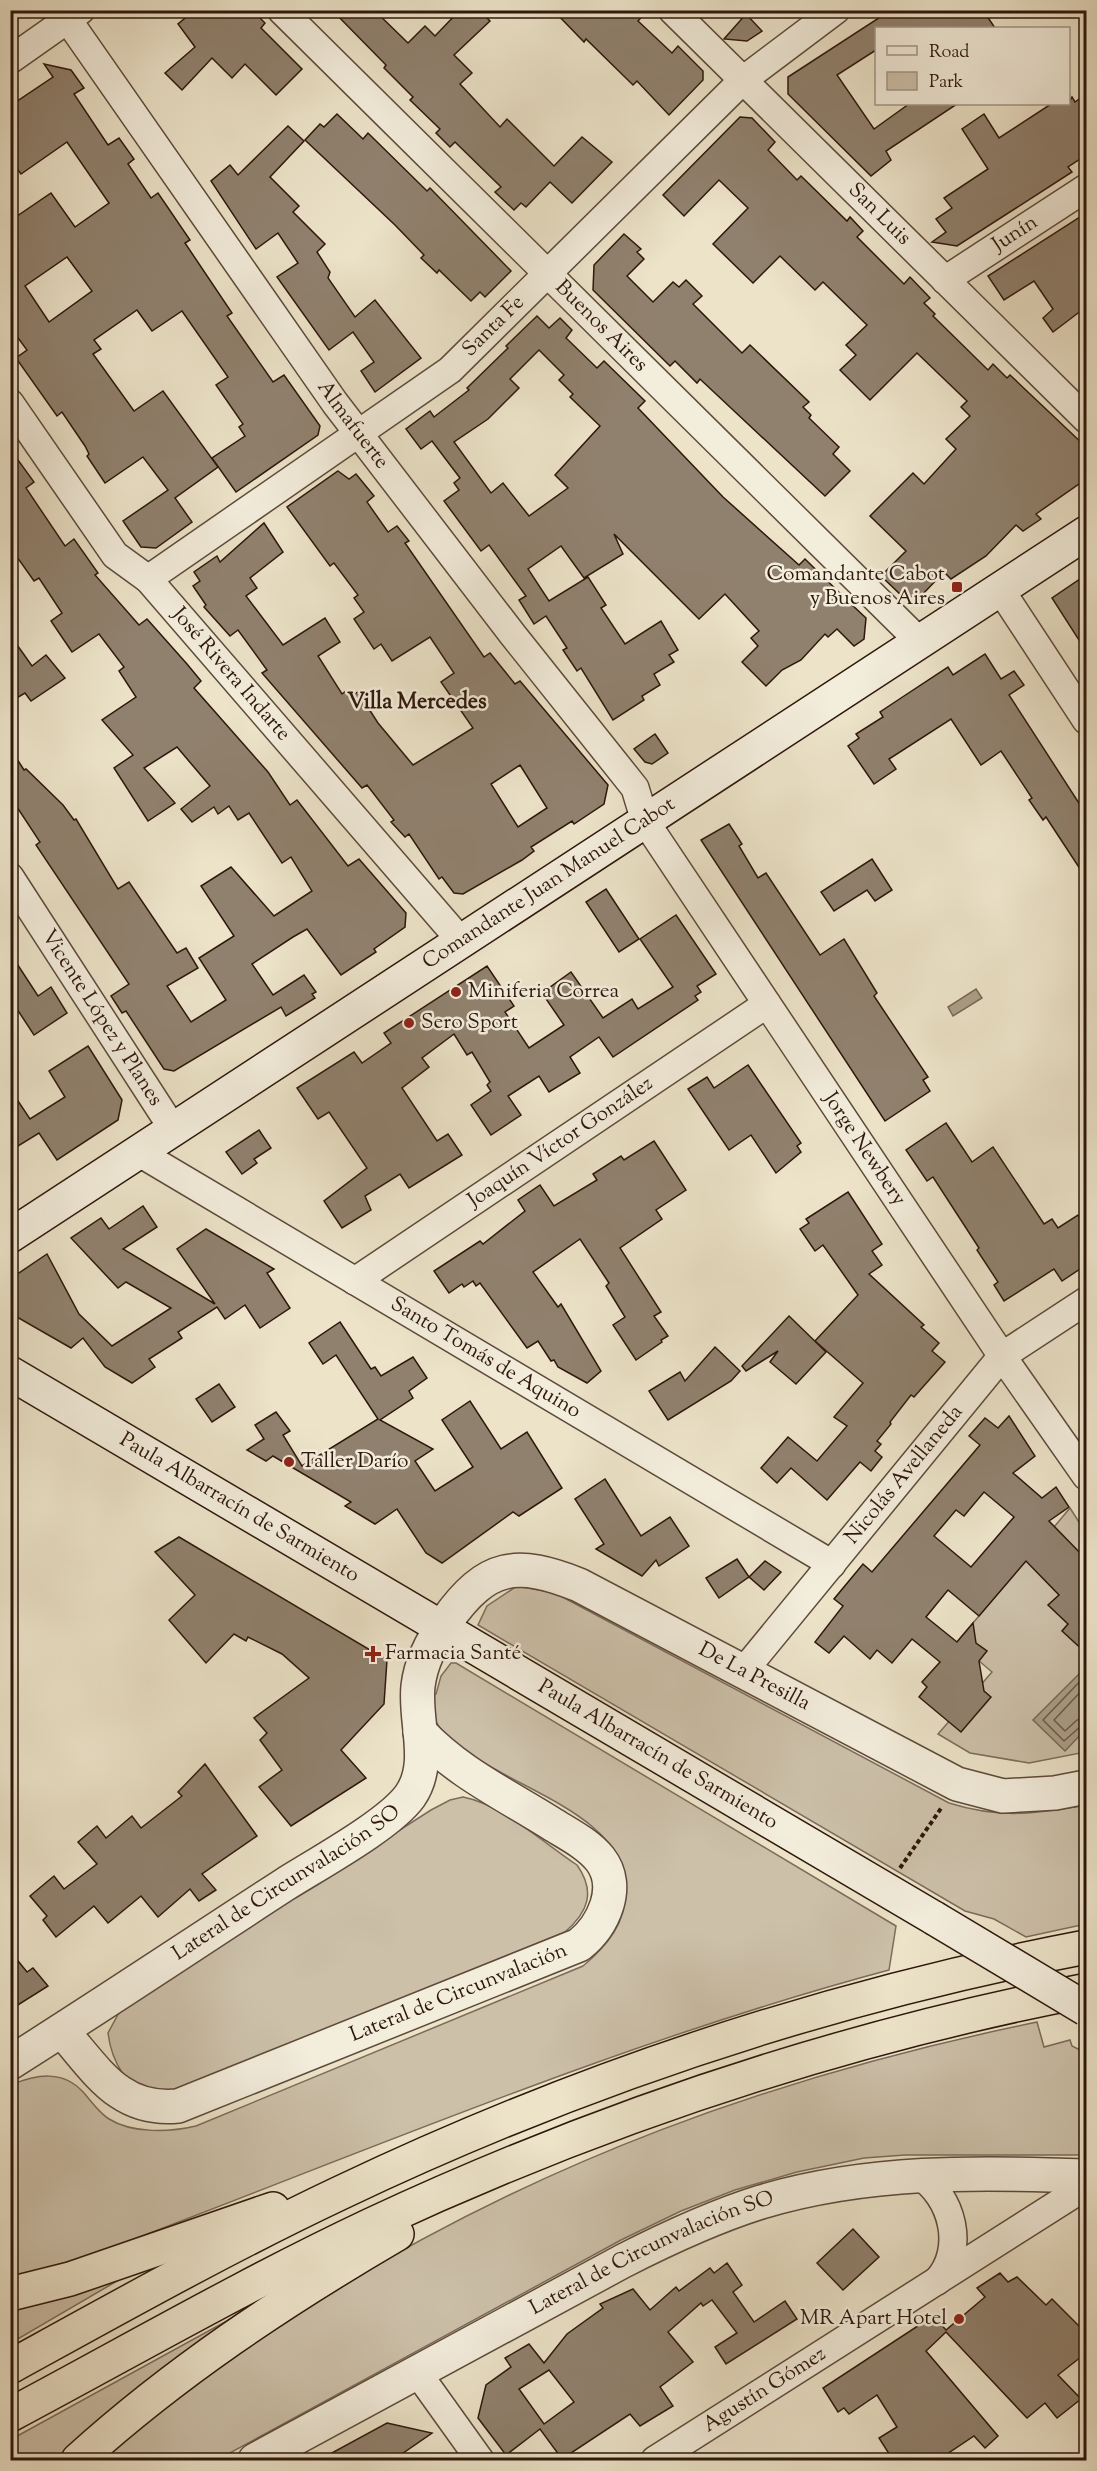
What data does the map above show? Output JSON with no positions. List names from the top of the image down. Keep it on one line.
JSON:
{"streets":{"street":["San Luis","Junín","Santa Fe","Buenos Aires","Almafuerte","José Rivera Indarte","Comandante Juan Manuel Cabot","Vicente López y Planes","Joaquín Víctor González","Jorge Newbery","Santo Tomás de Aquino","Nicolás Avellaneda","Paula Albarracín de Sarmiento","De La Presilla","Lateral de Circunvalación SO","Lateral de Circunvalación","Agustín Gómez"]},"crossings":[["San Luis","Junín"],["San Luis","Santa Fe"],["Santa Fe","Buenos Aires"],["Santa Fe","Almafuerte"],["Santa Fe","José Rivera Indarte"],["Buenos Aires","Comandante Juan Manuel Cabot"],["Almafuerte","Comandante Juan Manuel Cabot"],["Almafuerte","Jorge Newbery"],["José Rivera Indarte","Comandante Juan Manuel Cabot"],["Comandante Juan Manuel Cabot","Vicente López y Planes"],["Comandante Juan Manuel Cabot","Jorge Newbery"],["Comandante Juan Manuel Cabot","Santo Tomás de Aquino"],["Joaquín Víctor González","Jorge Newbery"],["Joaquín Víctor González","Santo Tomás de Aquino"],["Jorge Newbery","Nicolás Avellaneda"],["Santo Tomás de Aquino","Nicolás Avellaneda"],["Nicolás Avellaneda","De La Presilla"],["Paula Albarracín de Sarmiento","De La Presilla"],["Paula Albarracín de Sarmiento","Lateral de Circunvalación SO"],["De La Presilla","Lateral de Circunvalación SO"],["Lateral de Circunvalación SO","Lateral de Circunvalación"]],"districts":["Villa Mercedes"],"places":{"transit":["Comandante Cabot y Buenos Aires"],"other":["Miniferia Correa","Sero Sport","Taller Darío","MR Apart Hotel"],"health":["Farmacia Santé"]},"legend":["Road","Park"]}
